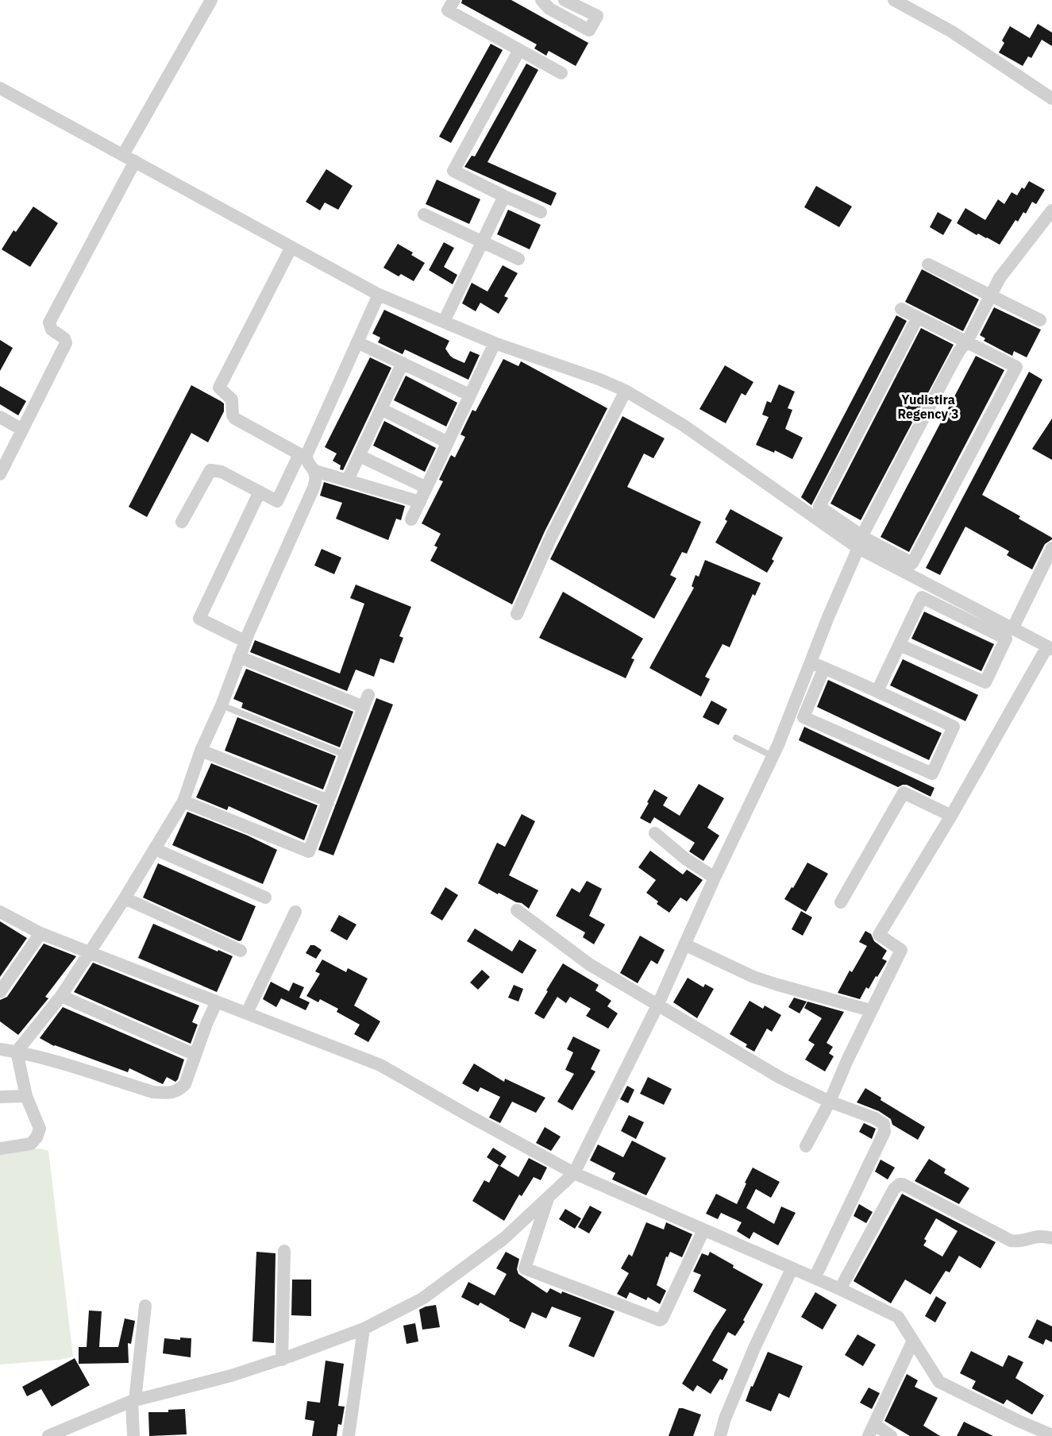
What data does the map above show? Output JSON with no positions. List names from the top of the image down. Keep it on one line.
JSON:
{"districts":["Yudistira Regency 3"]}
